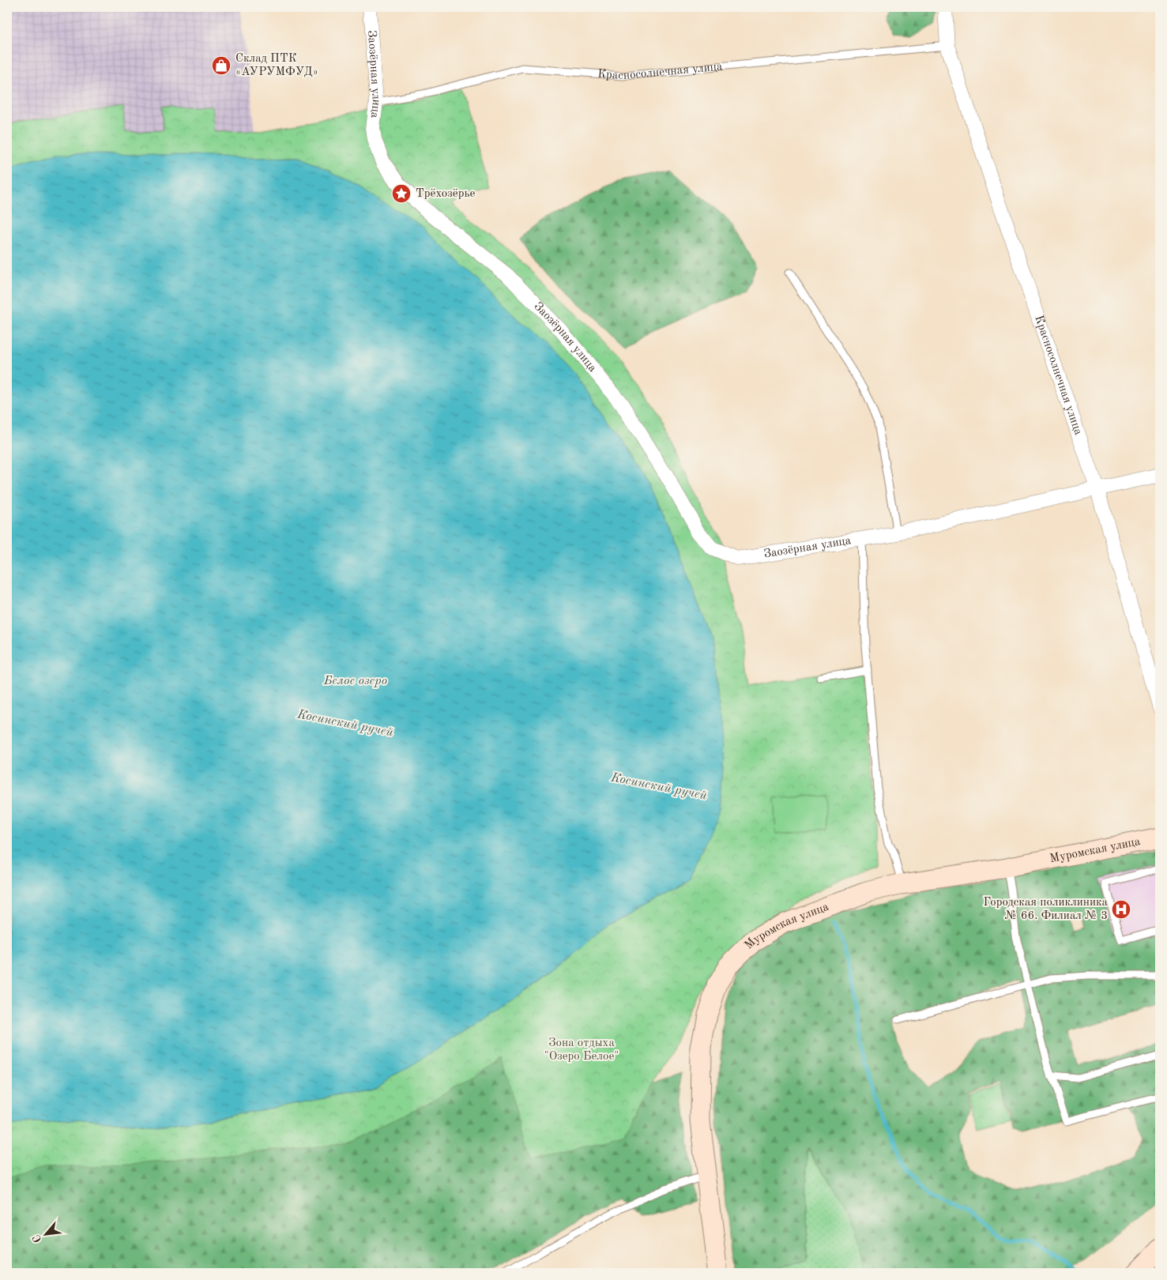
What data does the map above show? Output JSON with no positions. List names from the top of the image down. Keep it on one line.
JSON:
{"streets":{"street":["Красносолнечная улица","Заозёрная улица","Муромская улица"]},"crossings":[["Красносолнечная улица","Заозёрная улица"]],"water":["Белое озеро","Косинский ручей"],"parks":["Зона отдыха \"Озеро Белое\""],"places":{"shop":["Склад ПТК «АУРУМФУД»"],"place":["Трёхозёрье"],"hospital":["Городская поликлиника № 66. Филиал № 3"]},"north":"bottom left"}
